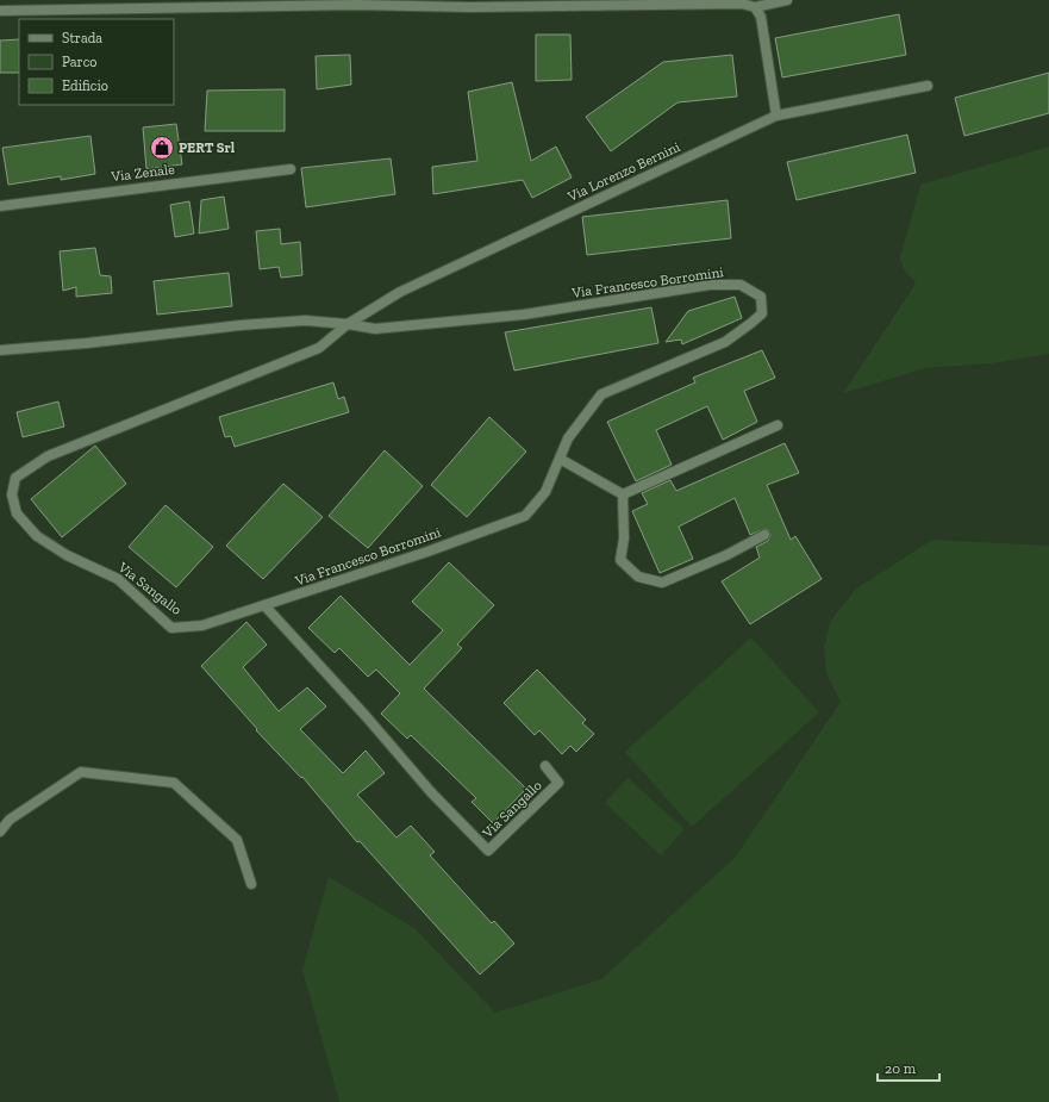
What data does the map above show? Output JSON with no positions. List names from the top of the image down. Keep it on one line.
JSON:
{"streets":{"street":["Via Lorenzo Bernini","Via Zenale","Via Francesco Borromini","Via Sangallo"]},"crossings":[["Via Lorenzo Bernini","Via Francesco Borromini"],["Via Lorenzo Bernini","Via Sangallo"],["Via Francesco Borromini","Via Sangallo"]],"places":{"shop":["PERT Srl"]},"legend":["Strada","Parco","Edificio"],"scale_bar":"20 m"}
